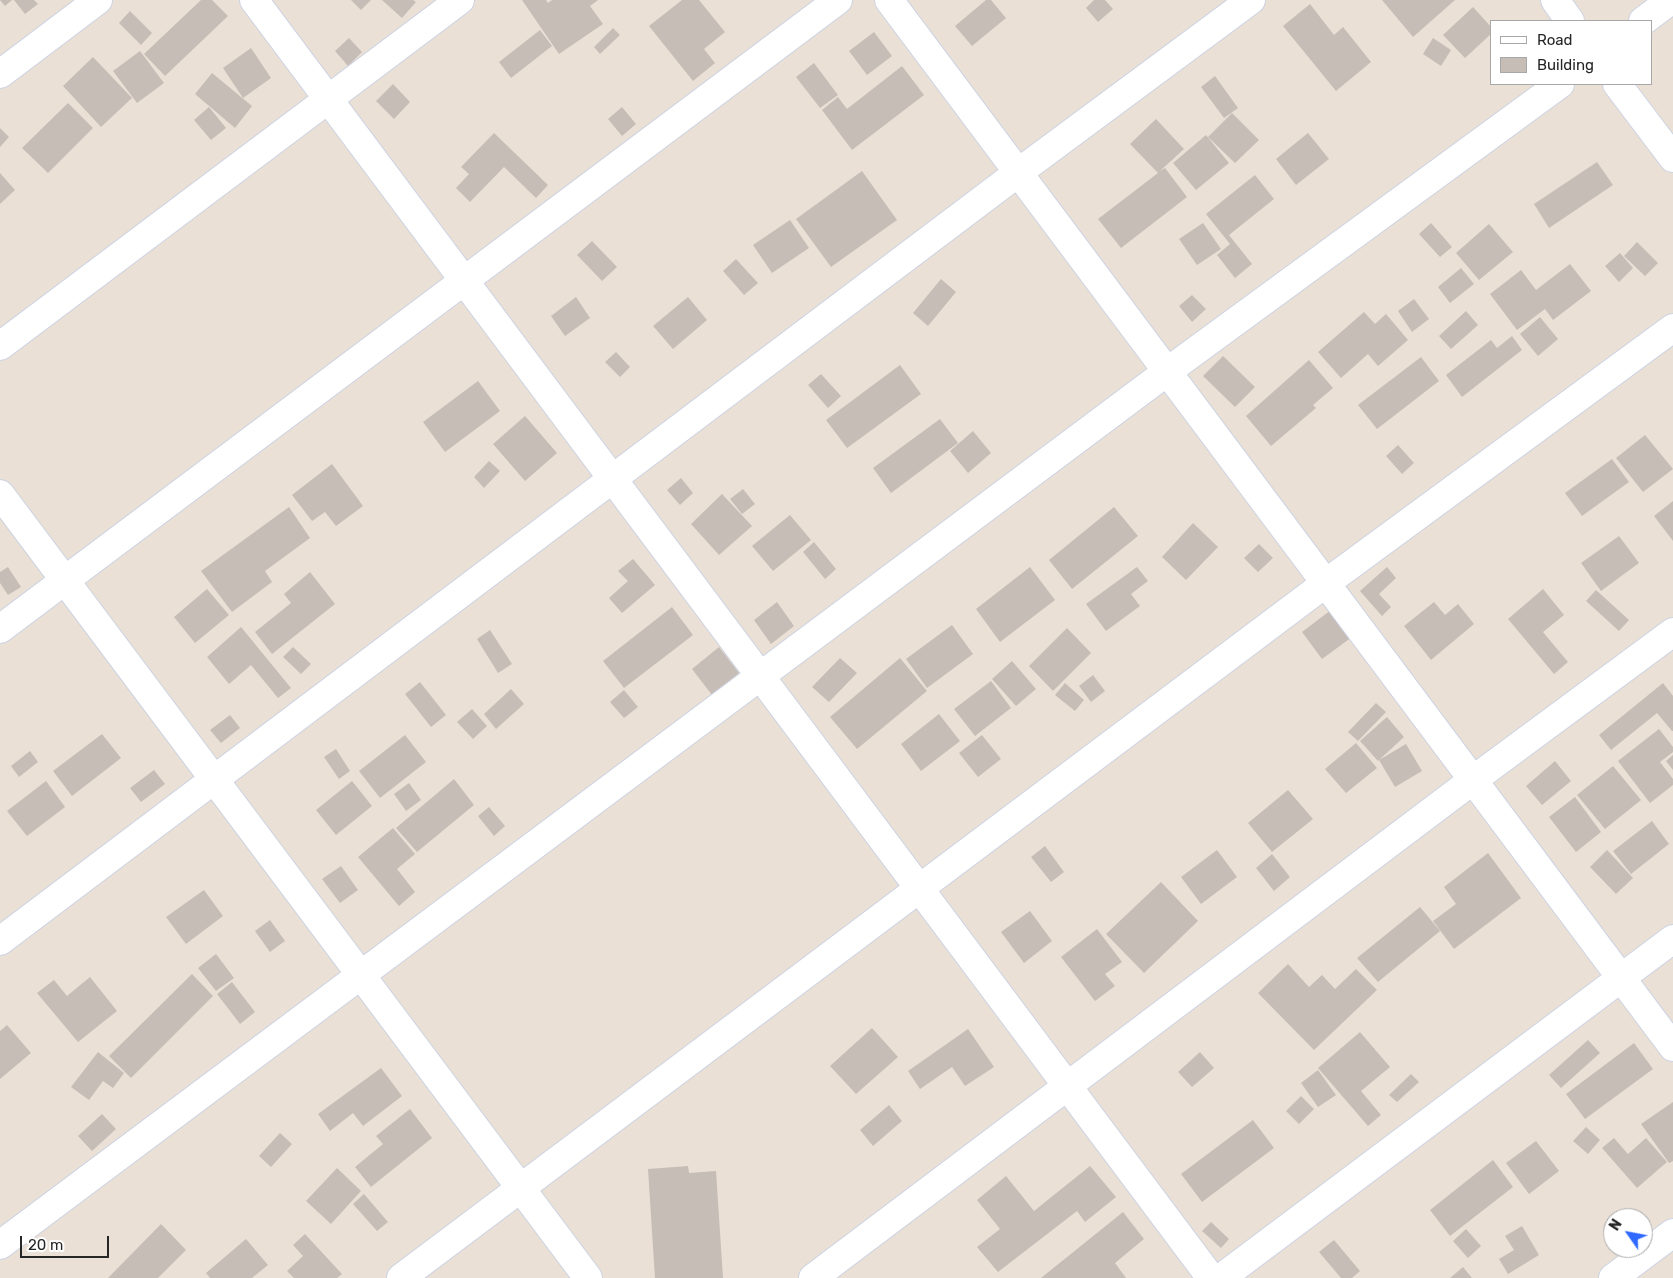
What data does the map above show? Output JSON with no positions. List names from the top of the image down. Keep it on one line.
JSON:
{"legend":["Road","Building"],"scale_bar":"20 m","north":"top left"}
